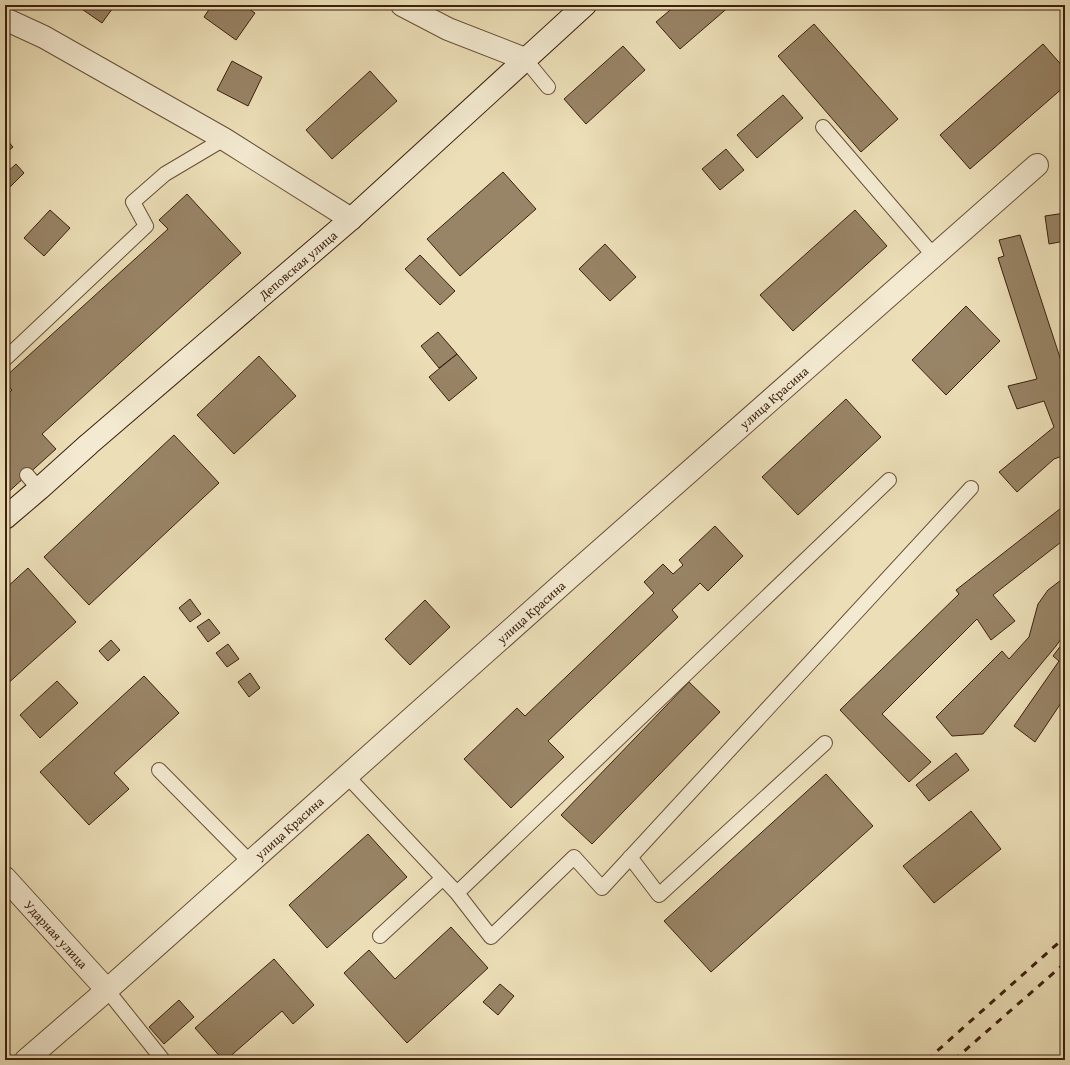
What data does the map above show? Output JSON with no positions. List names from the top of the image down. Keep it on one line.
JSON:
{"streets":{"street":["Деповская улица","улица Красина","Ударная улица"]},"crossings":[["улица Красина","Ударная улица"]]}
